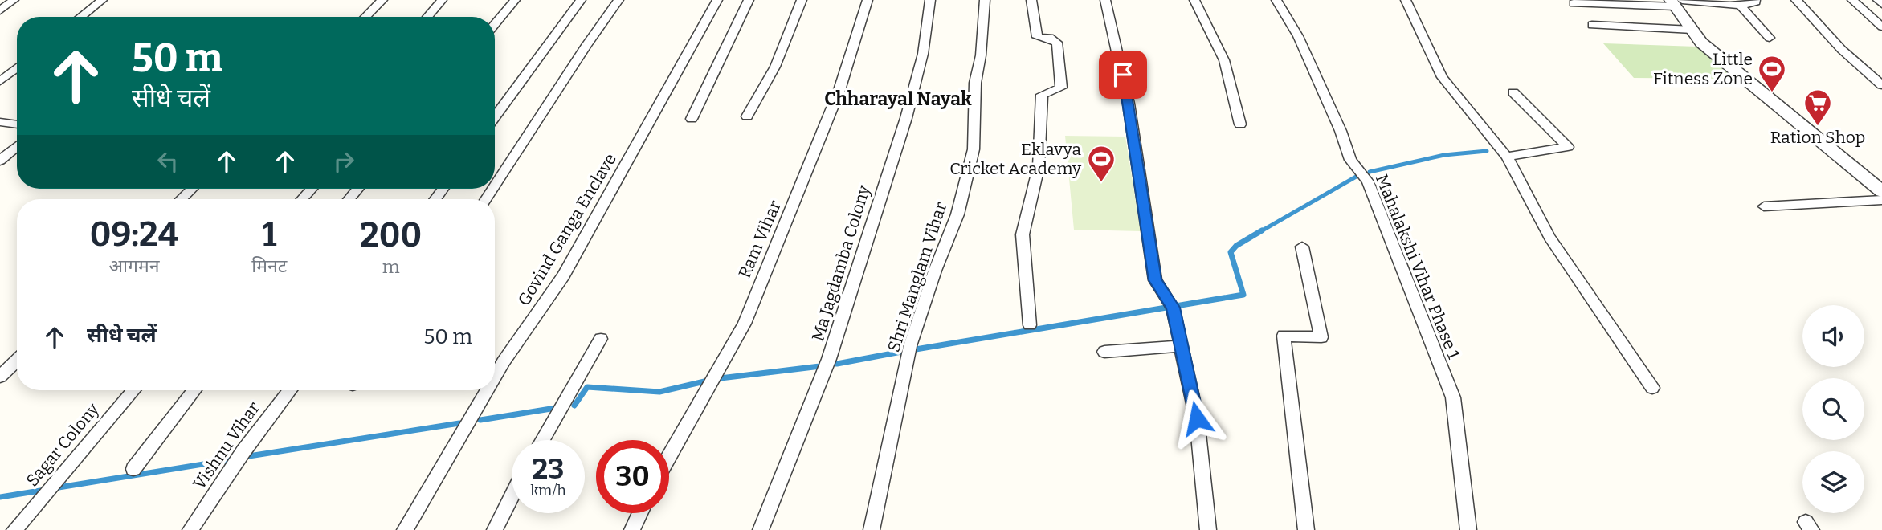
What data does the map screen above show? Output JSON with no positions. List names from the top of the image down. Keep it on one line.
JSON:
{"streets":{"street":["Govind Ganga Enclave","Ram Vihar","Ma Jagdamba Colony","Mahalakshi Vihar Phase 1","Shri Manglam Vihar","Sagar Colony","Vishnu Vihar"]},"districts":["Chharayal Nayak"],"places":{"sports":["Little Fitness Zone","Eklavya Cricket Academy"],"supermarket":["Ration Shop"]},"page":{"turn":["50 m","सीधे चलें"],"eta":["09:24","आगमन","1","मिनट","200","m"],"list":[{"name":"सीधे चलें","value":"50 m"}],"speed":"23 km/h","limit":"30"}}
